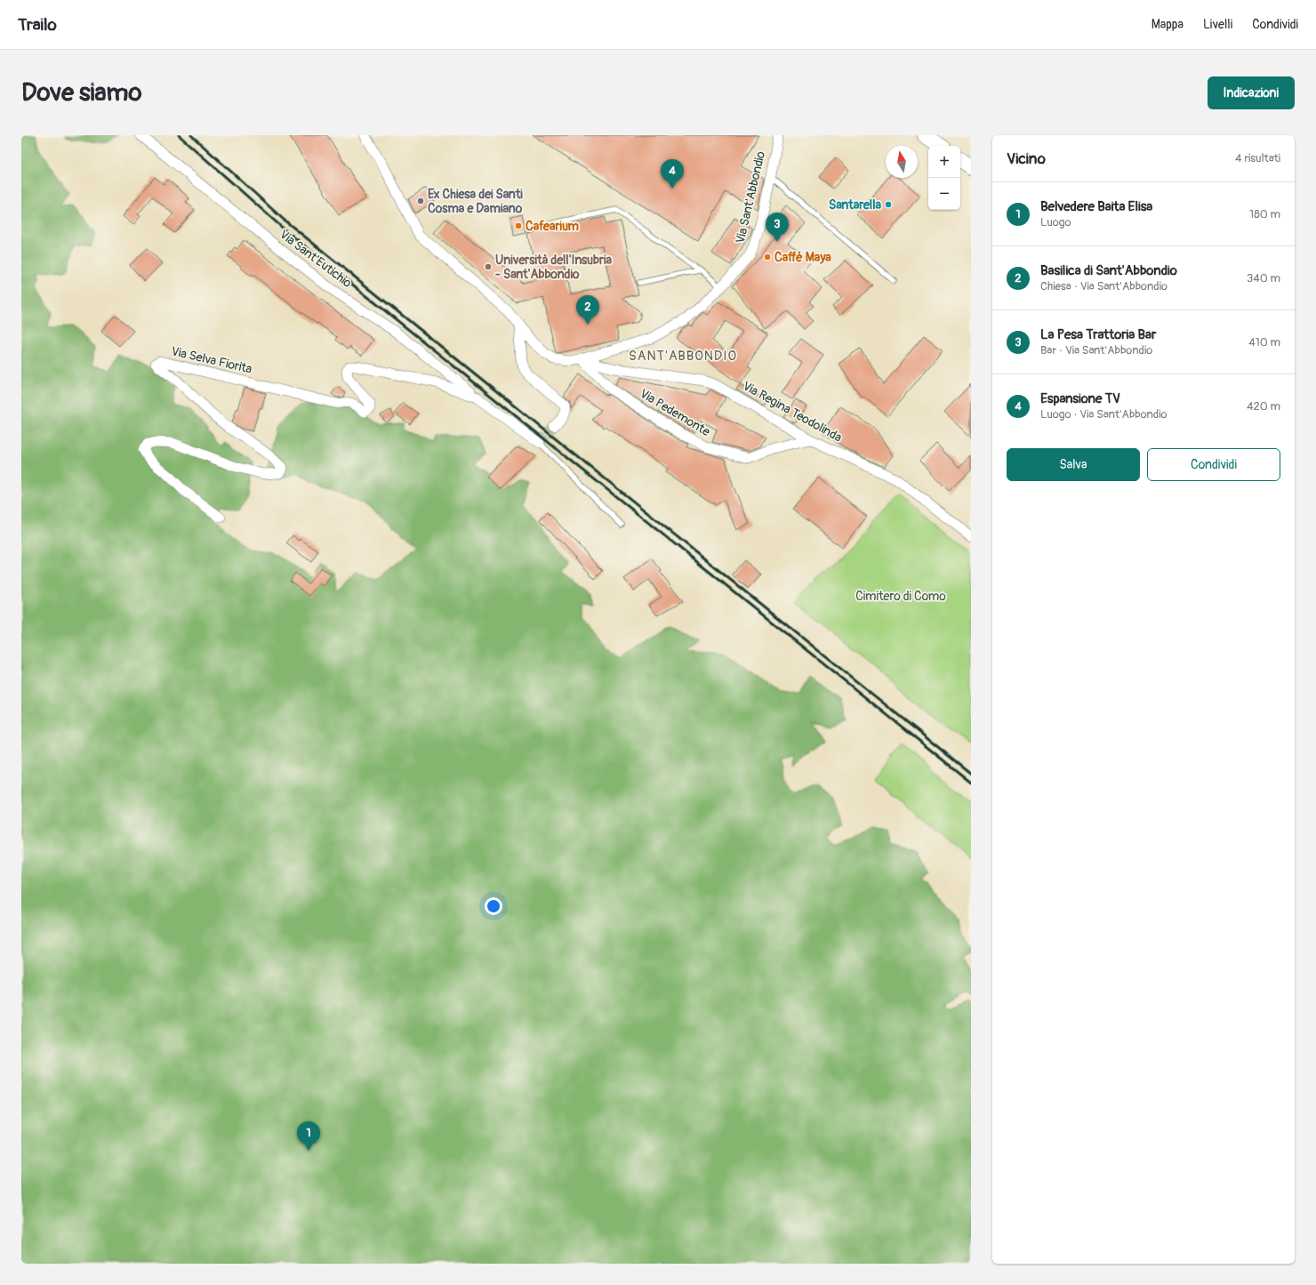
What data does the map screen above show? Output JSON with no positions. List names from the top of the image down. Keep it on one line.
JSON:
{"streets":{"street":["Via Sant'Abbondio","Via Sant'Eutichio","Via Selva Fiorita","Via Regina Teodolinda","Via Pedemonte"]},"crossings":[["Via Sant'Abbondio","Via Regina Teodolinda"],["Via Sant'Abbondio","Via Pedemonte"],["Via Sant'Eutichio","Via Selva Fiorita"],["Via Regina Teodolinda","Via Pedemonte"]],"districts":["SANT'ABBONDIO"],"parks":["Cimitero di Como"],"places":["Ex Chiesa dei Santi Cosma e Damiano","Santarella","Cafearium","Caffé Maya","Università dell'Insubria - Sant'Abbondio"],"north":"top","page":{"header":"Trailo","nav":["Mappa","Livelli","Condividi"],"buttons":["Indicazioni",["Salva","Condividi"]],"title":"Dove siamo","heading":["Vicino","4 risultati"],"map_buttons":["+","−"],"pins":["4","3","2","1"],"list":[{"mark":"1","name":"Belvedere Baita Elisa","note":"Luogo","value":"180 m"},{"mark":"2","name":"Basilica di Sant'Abbondio","note":"Chiesa · Via Sant'Abbondio","value":"340 m"},{"mark":"3","name":"La Pesa Trattoria Bar","note":"Bar · Via Sant'Abbondio","value":"410 m"},{"mark":"4","name":"Espansione TV","note":"Luogo · Via Sant'Abbondio","value":"420 m"}]}}
